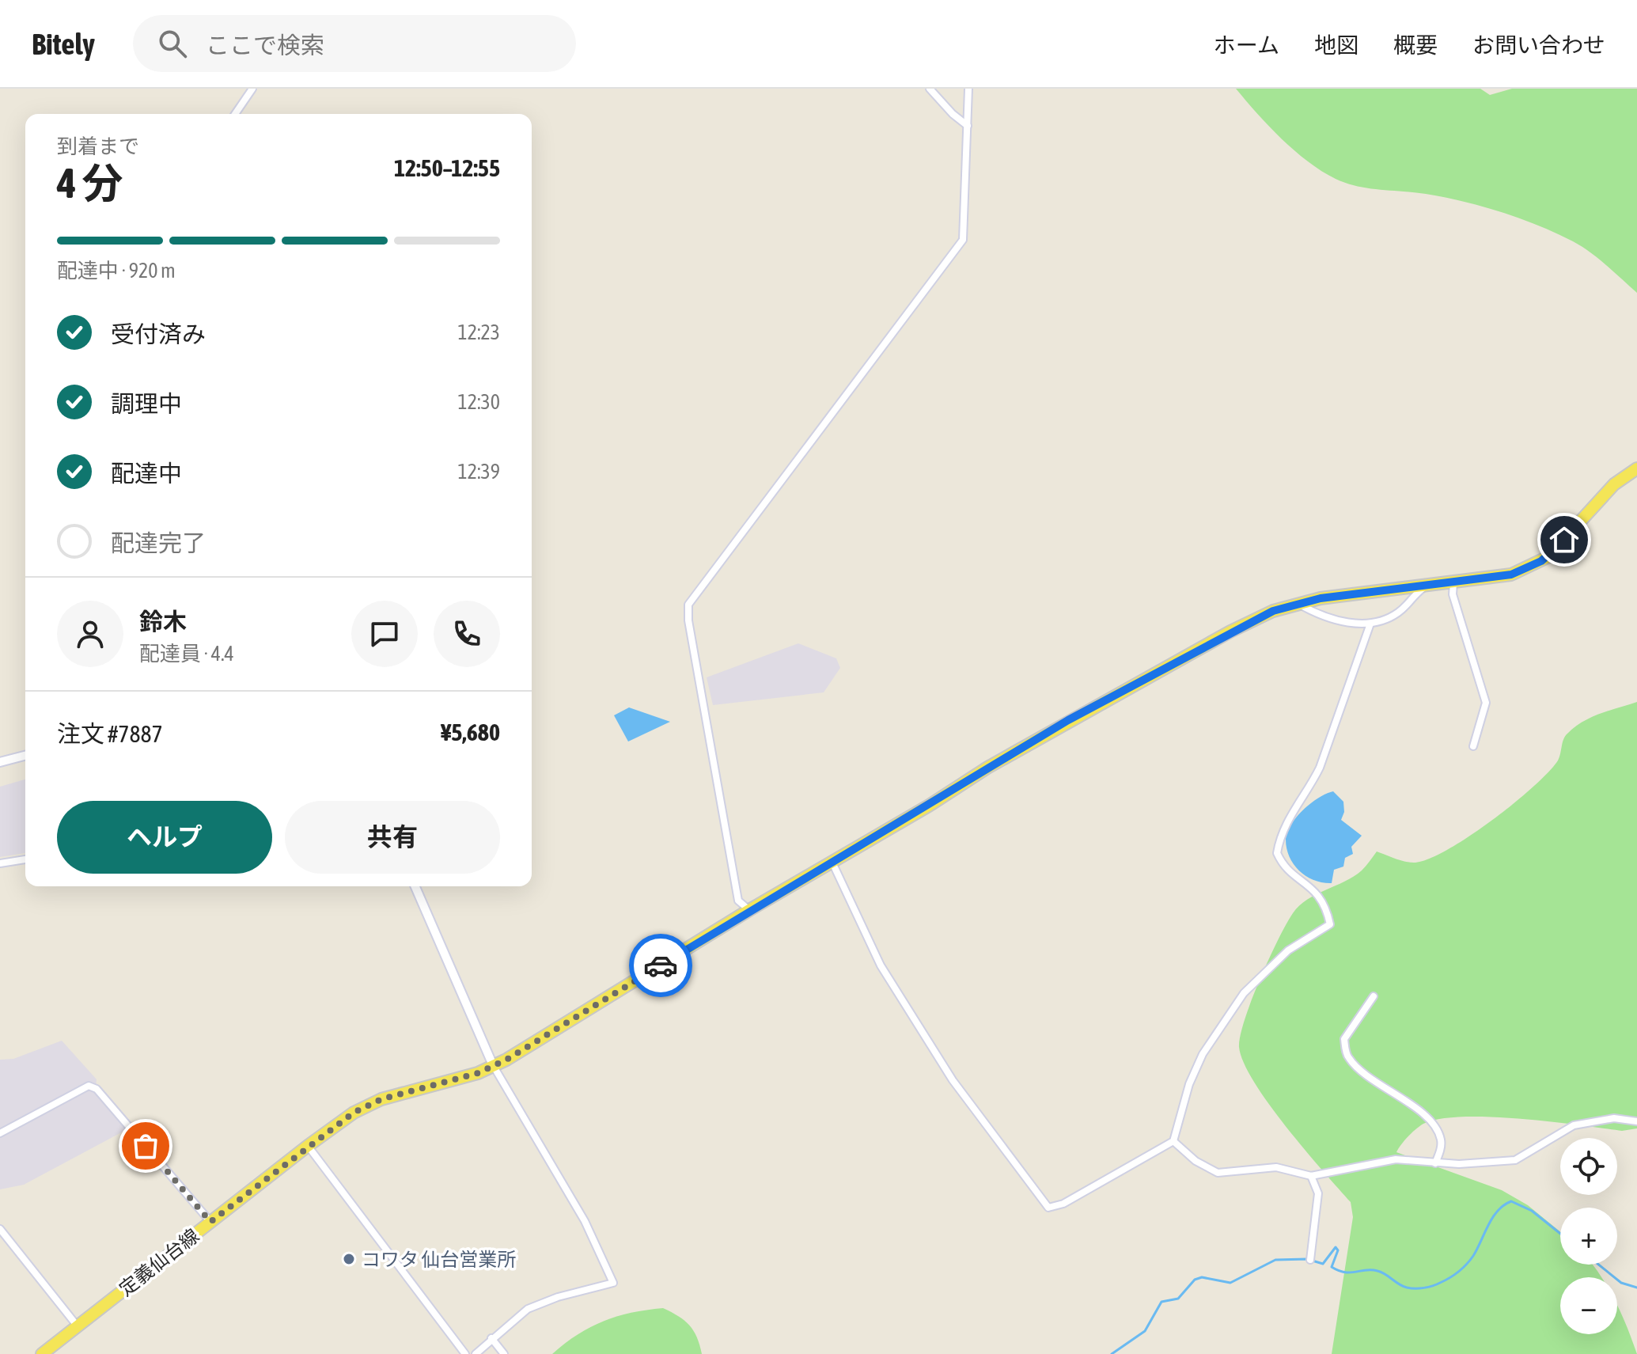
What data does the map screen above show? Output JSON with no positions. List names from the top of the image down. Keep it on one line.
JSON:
{"streets":{"main road":["定義仙台線"]},"places":["コワタ 仙台営業所"],"page":{"header":"Bitely","search":"ここで検索","nav":["ホーム","地図","概要","お問い合わせ"],"heading":["4 分","到着まで","12:50–12:55"],"panel":["鈴木","配達員 · 4.4","注文 #7887","¥5,680"],"bar":"配達中 · 920 m","list":[["受付済み","12:23"],["調理中","12:30"],["配達中","12:39"],"配達完了"],"buttons":["ヘルプ","共有"],"map_buttons":["+","−"]}}
